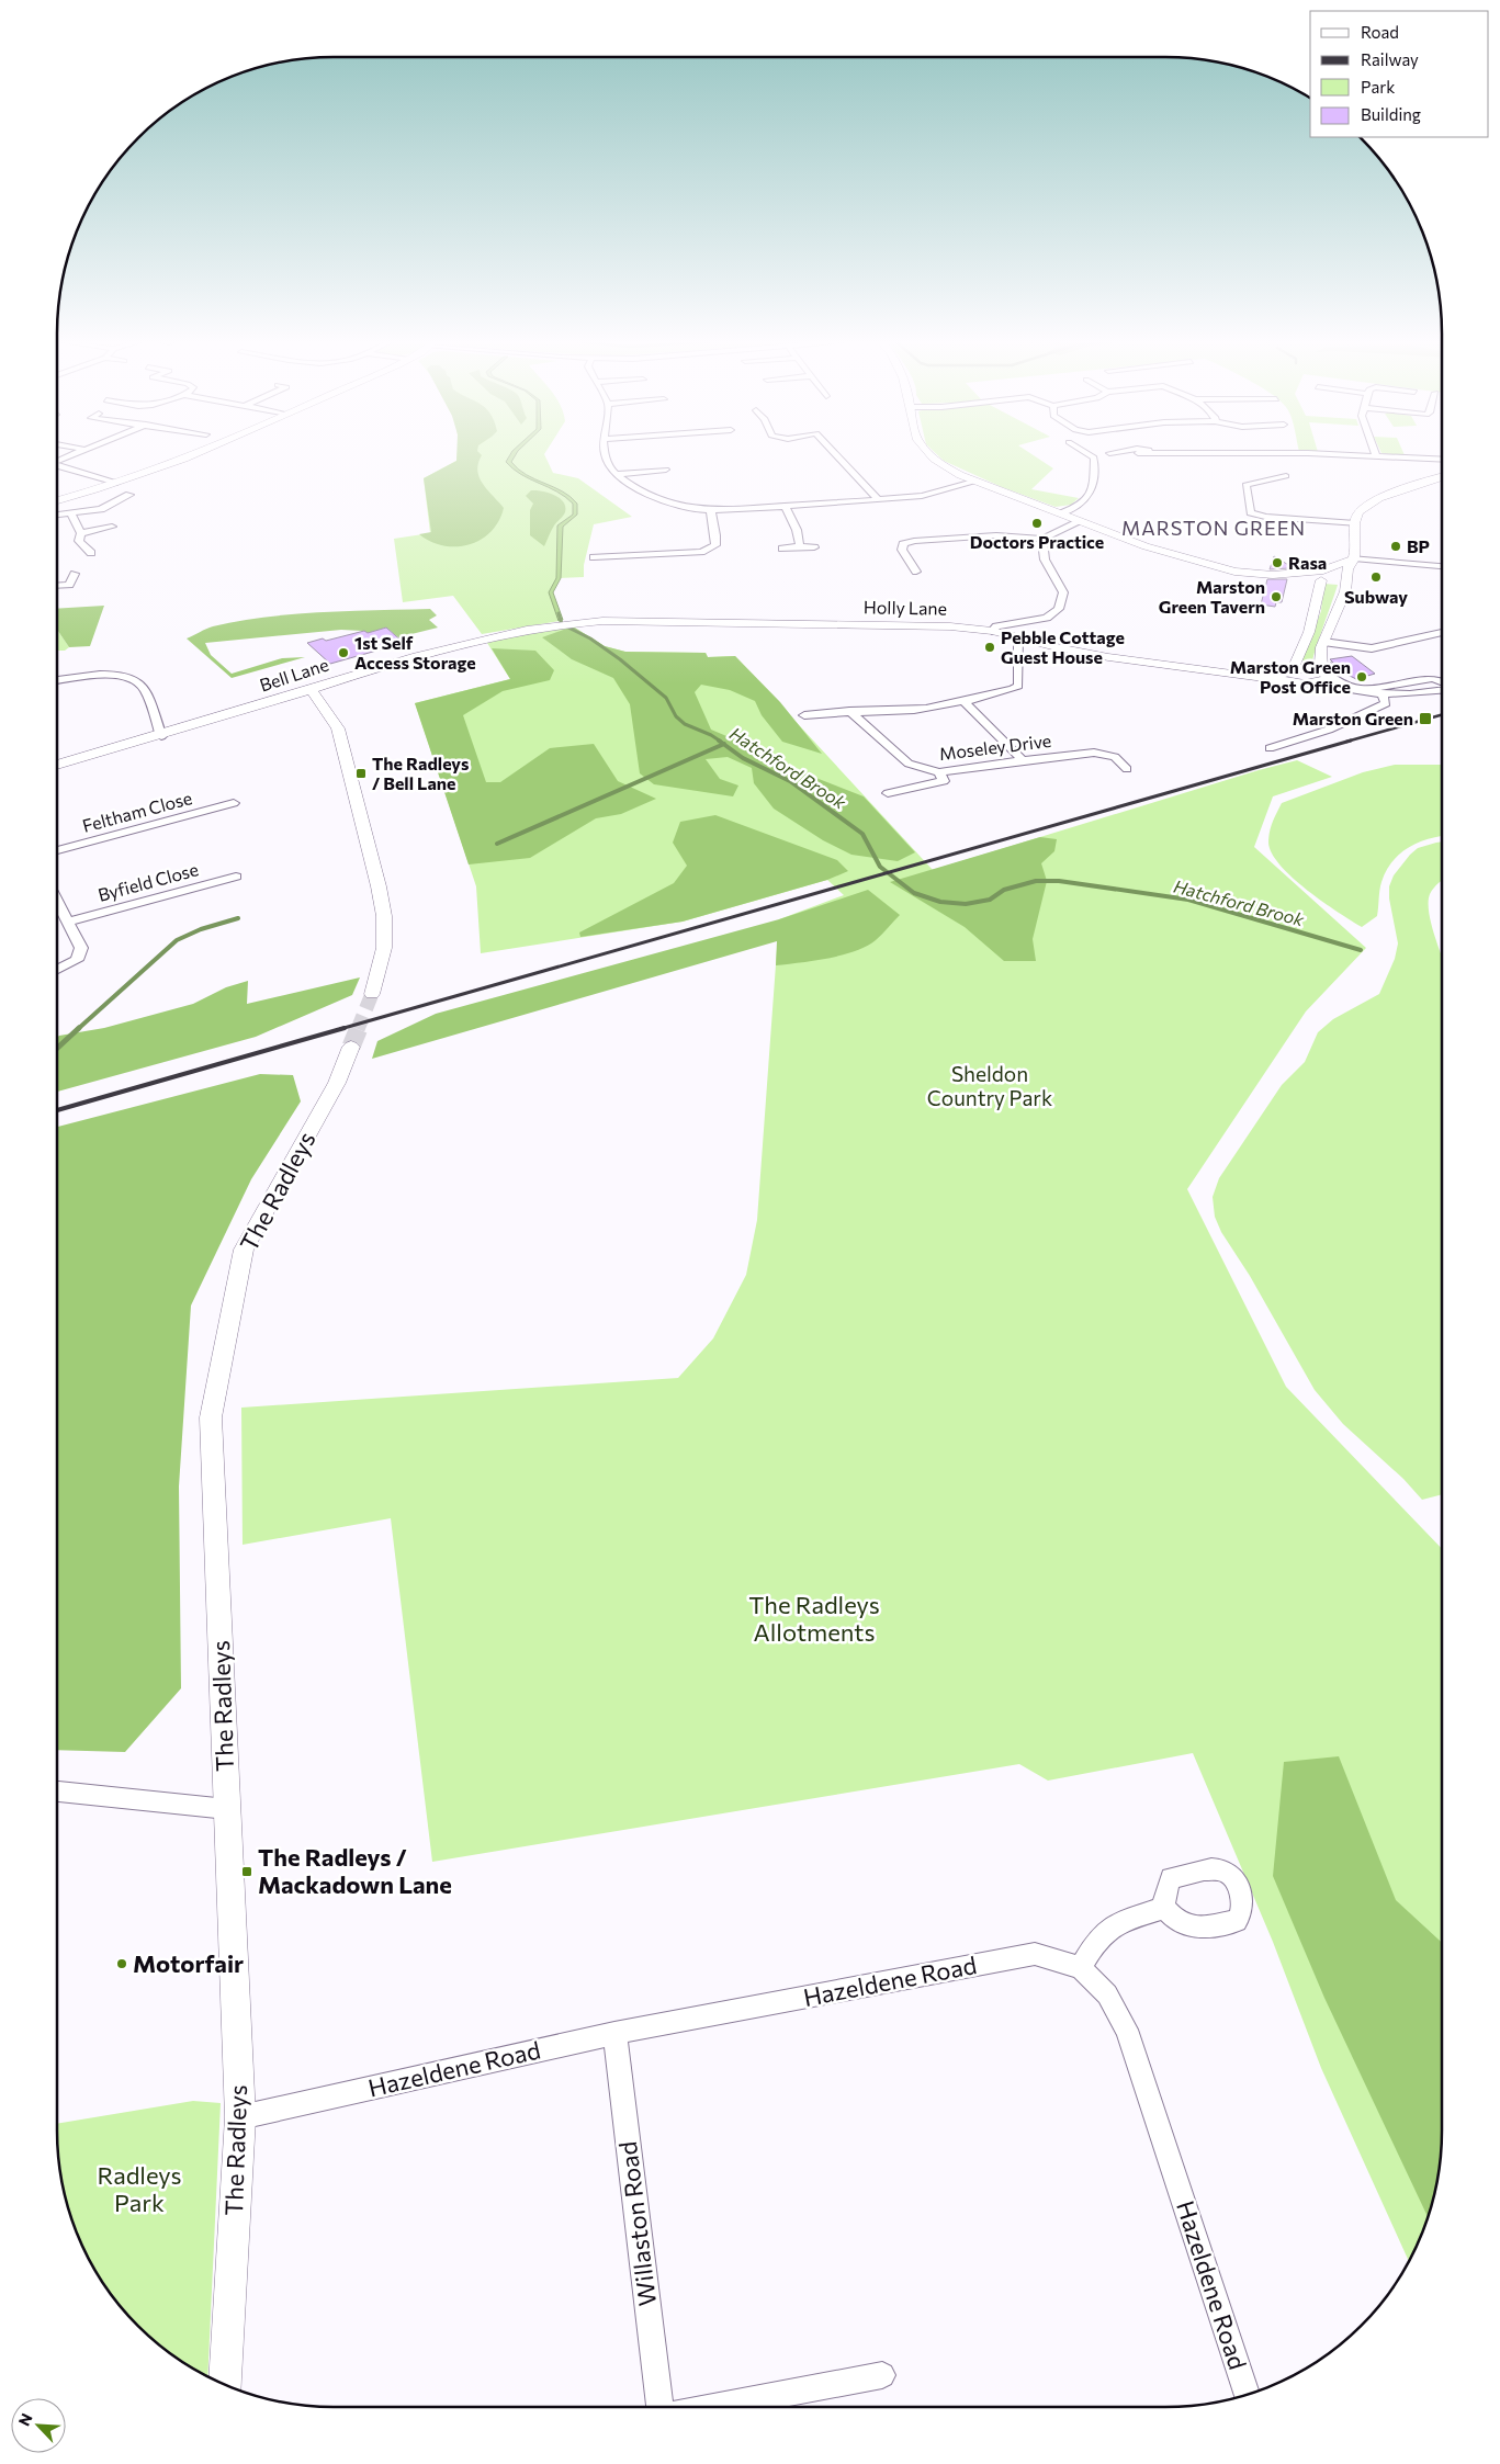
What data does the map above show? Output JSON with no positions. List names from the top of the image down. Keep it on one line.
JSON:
{"streets":{"street":["Holly Lane","Bell Lane","Moseley Drive","Feltham Close","Byfield Close","The Radleys","Hazeldene Road","Willaston Road"]},"crossings":[["Holly Lane","Bell Lane"],["The Radleys","Hazeldene Road"],["Hazeldene Road","Willaston Road"]],"districts":["MARSTON GREEN"],"water":["Hatchford Brook"],"parks":["Sheldon Country Park","The Radleys Allotments","Radleys Park"],"places":{"other":["Doctors Practice","BP","Rasa","Subway","Marston Green Tavern","Pebble Cottage Guest House","1st Self Access Storage","Marston Green Post Office","Motorfair"],"transit":["Marston Green","The Radleys / Bell Lane","The Radleys / Mackadown Lane"]},"legend":["Road","Railway","Park","Building"],"north":"top left"}
